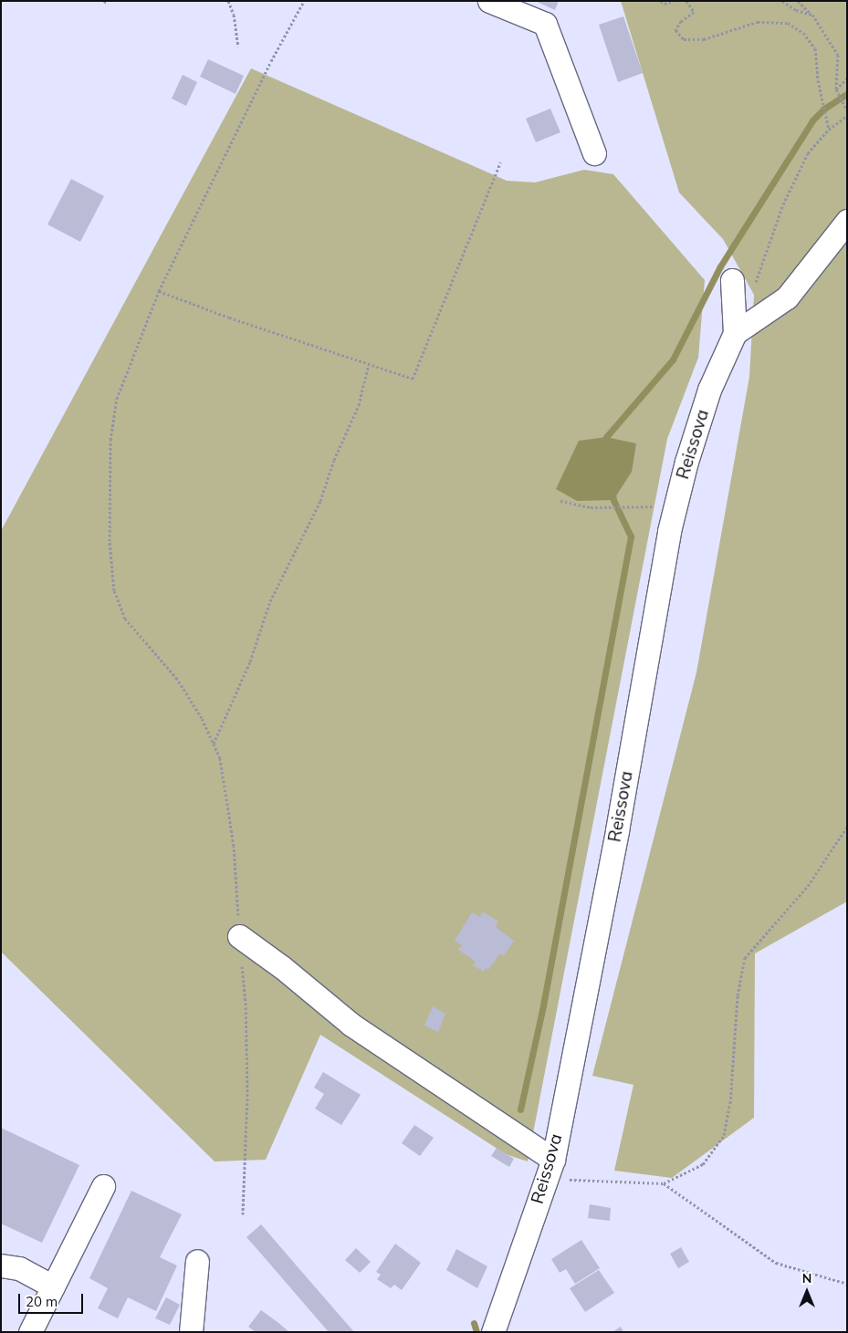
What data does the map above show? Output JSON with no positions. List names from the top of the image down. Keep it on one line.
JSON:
{"streets":{"street":["Reissova"]},"scale_bar":"20 m","north":"top"}
